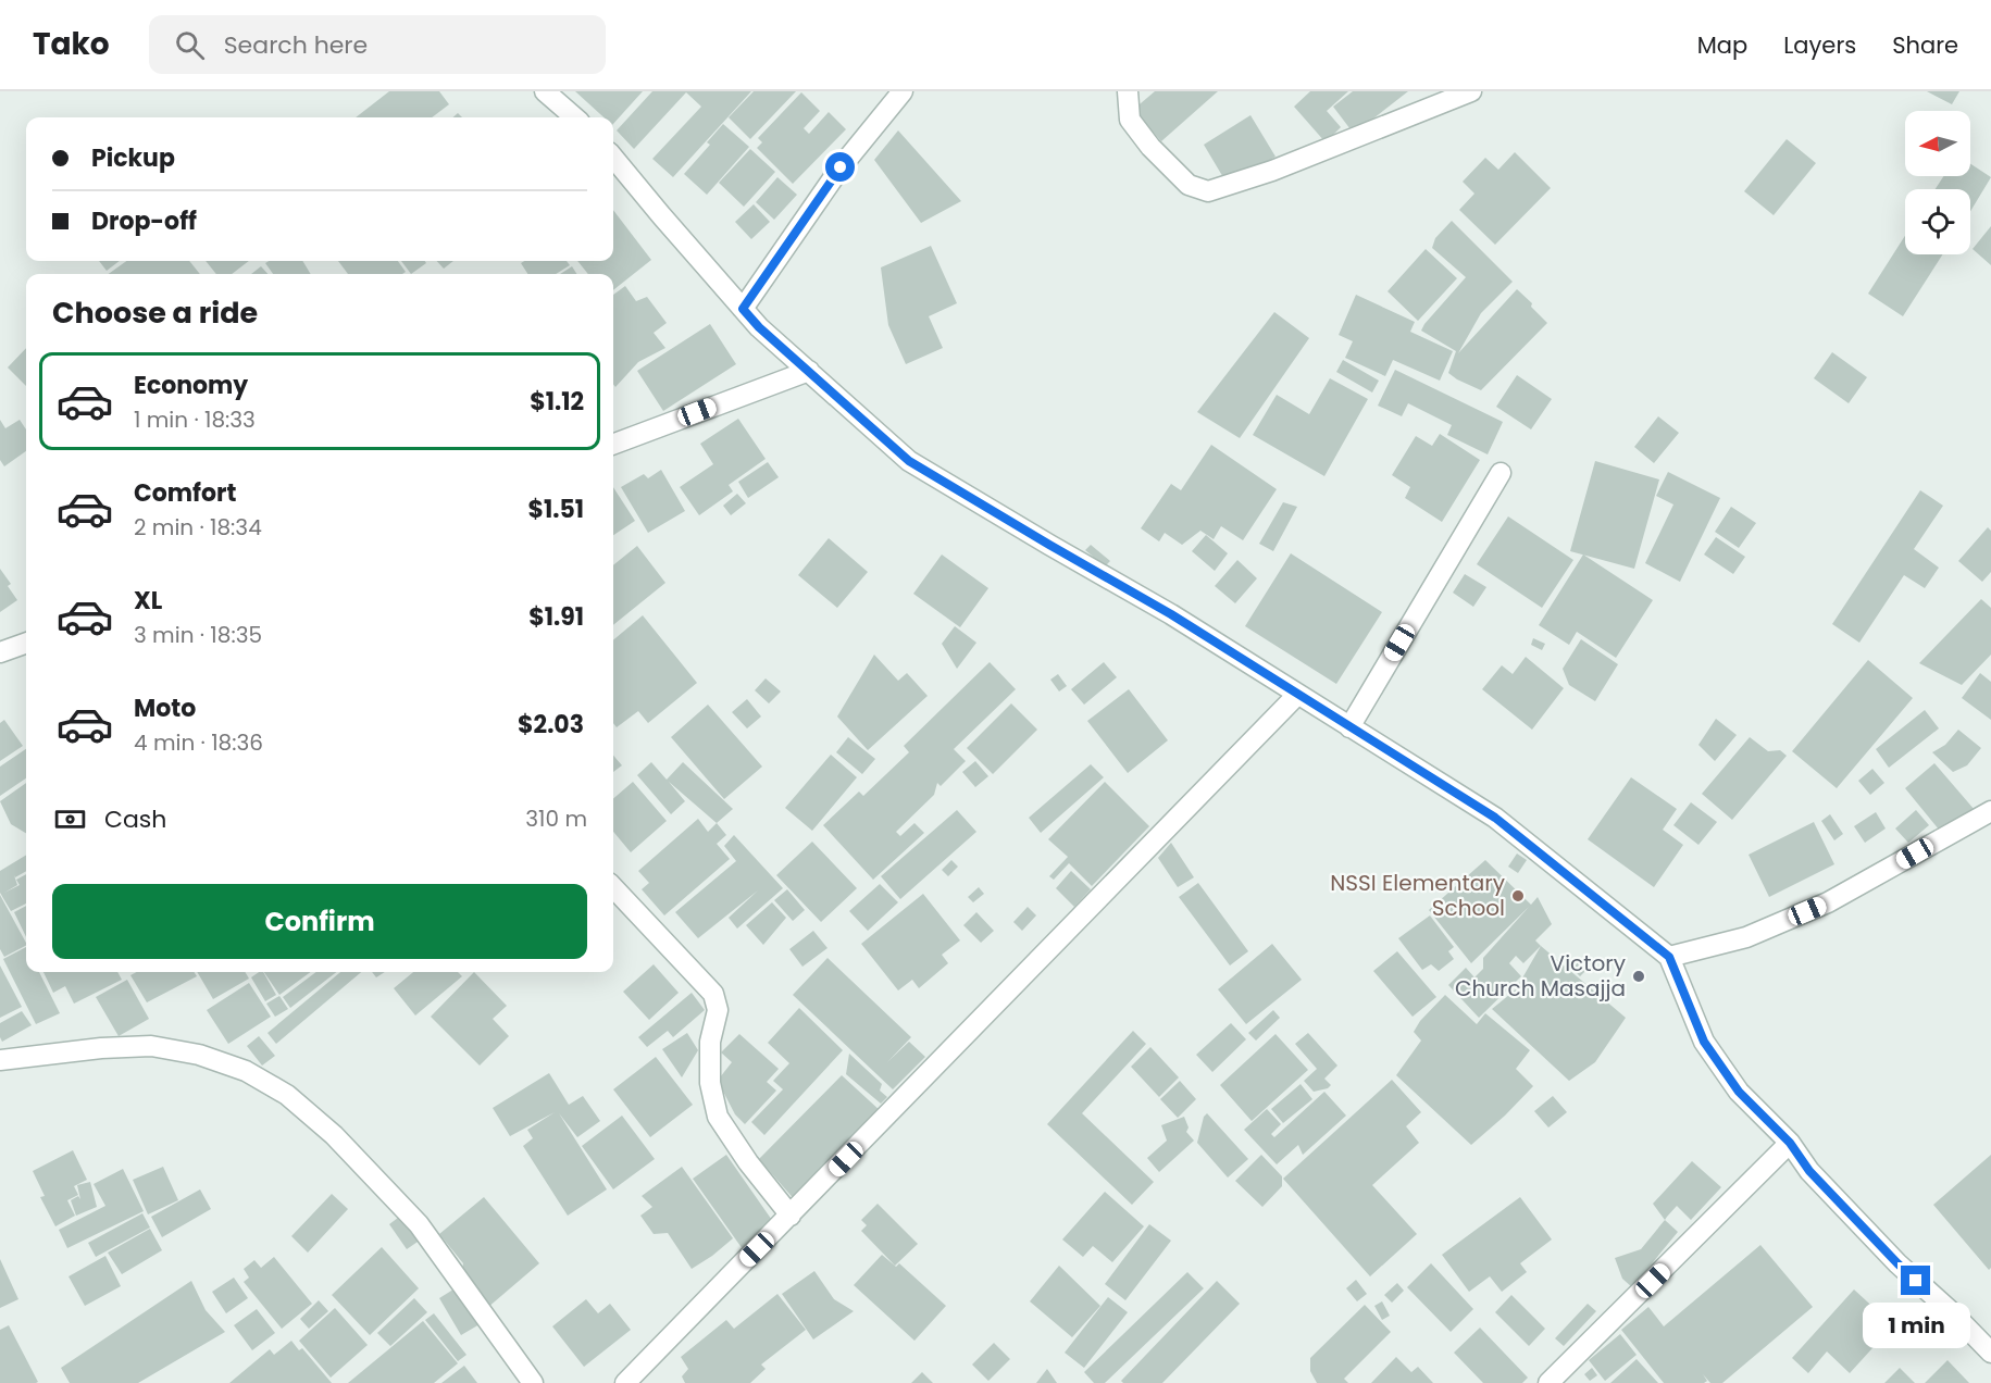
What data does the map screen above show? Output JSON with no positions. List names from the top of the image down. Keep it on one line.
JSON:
{"places":["NSSI Elementary School","Victory Church Masajja"],"north":"left","page":{"header":"Tako","search":"Search here","nav":["Map","Layers","Share"],"banner":["Pickup","Drop-off"],"heading":"Choose a ride","list":[{"name":"Economy","note":"1 min · 18:33","value":"$1.12"},{"name":"Comfort","note":"2 min · 18:34","value":"$1.51"},{"name":"XL","note":"3 min · 18:35","value":"$1.91"},{"name":"Moto","note":"4 min · 18:36","value":"$2.03"}],"pay":["Cash","310 m"],"buttons":"Confirm","bubble":"1 min"}}
